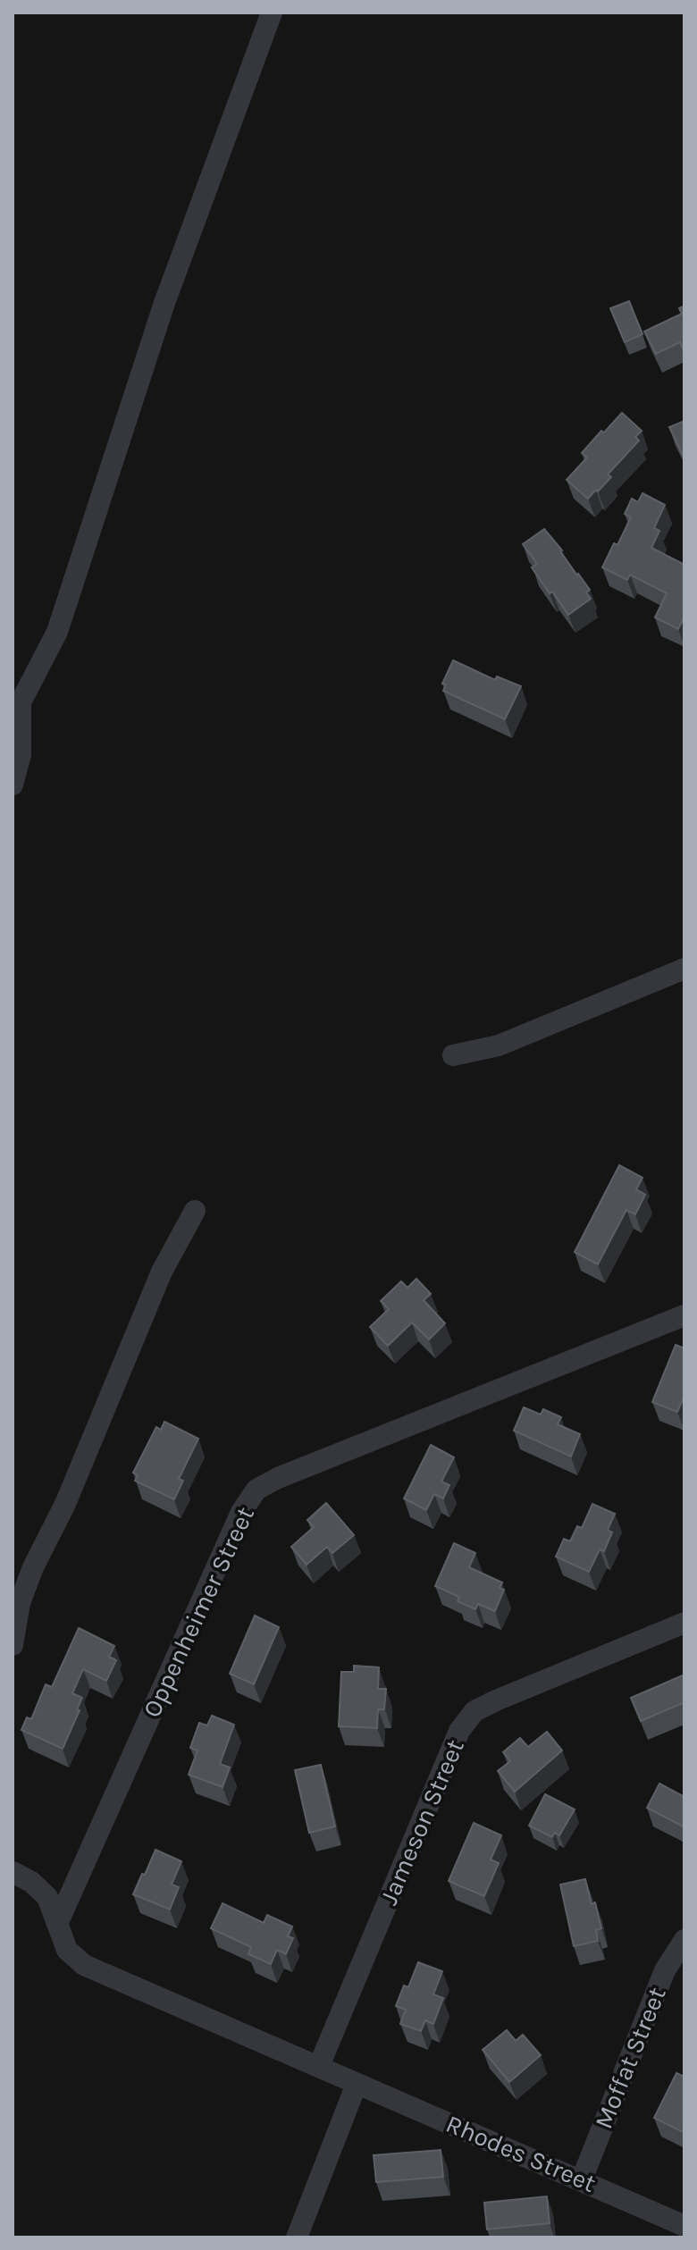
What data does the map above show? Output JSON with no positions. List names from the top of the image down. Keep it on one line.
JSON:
{"streets":{"street":["Oppenheimer Street","Jameson Street","Moffat Street","Rhodes Street"]},"crossings":[["Oppenheimer Street","Rhodes Street"],["Jameson Street","Rhodes Street"],["Moffat Street","Rhodes Street"]]}
